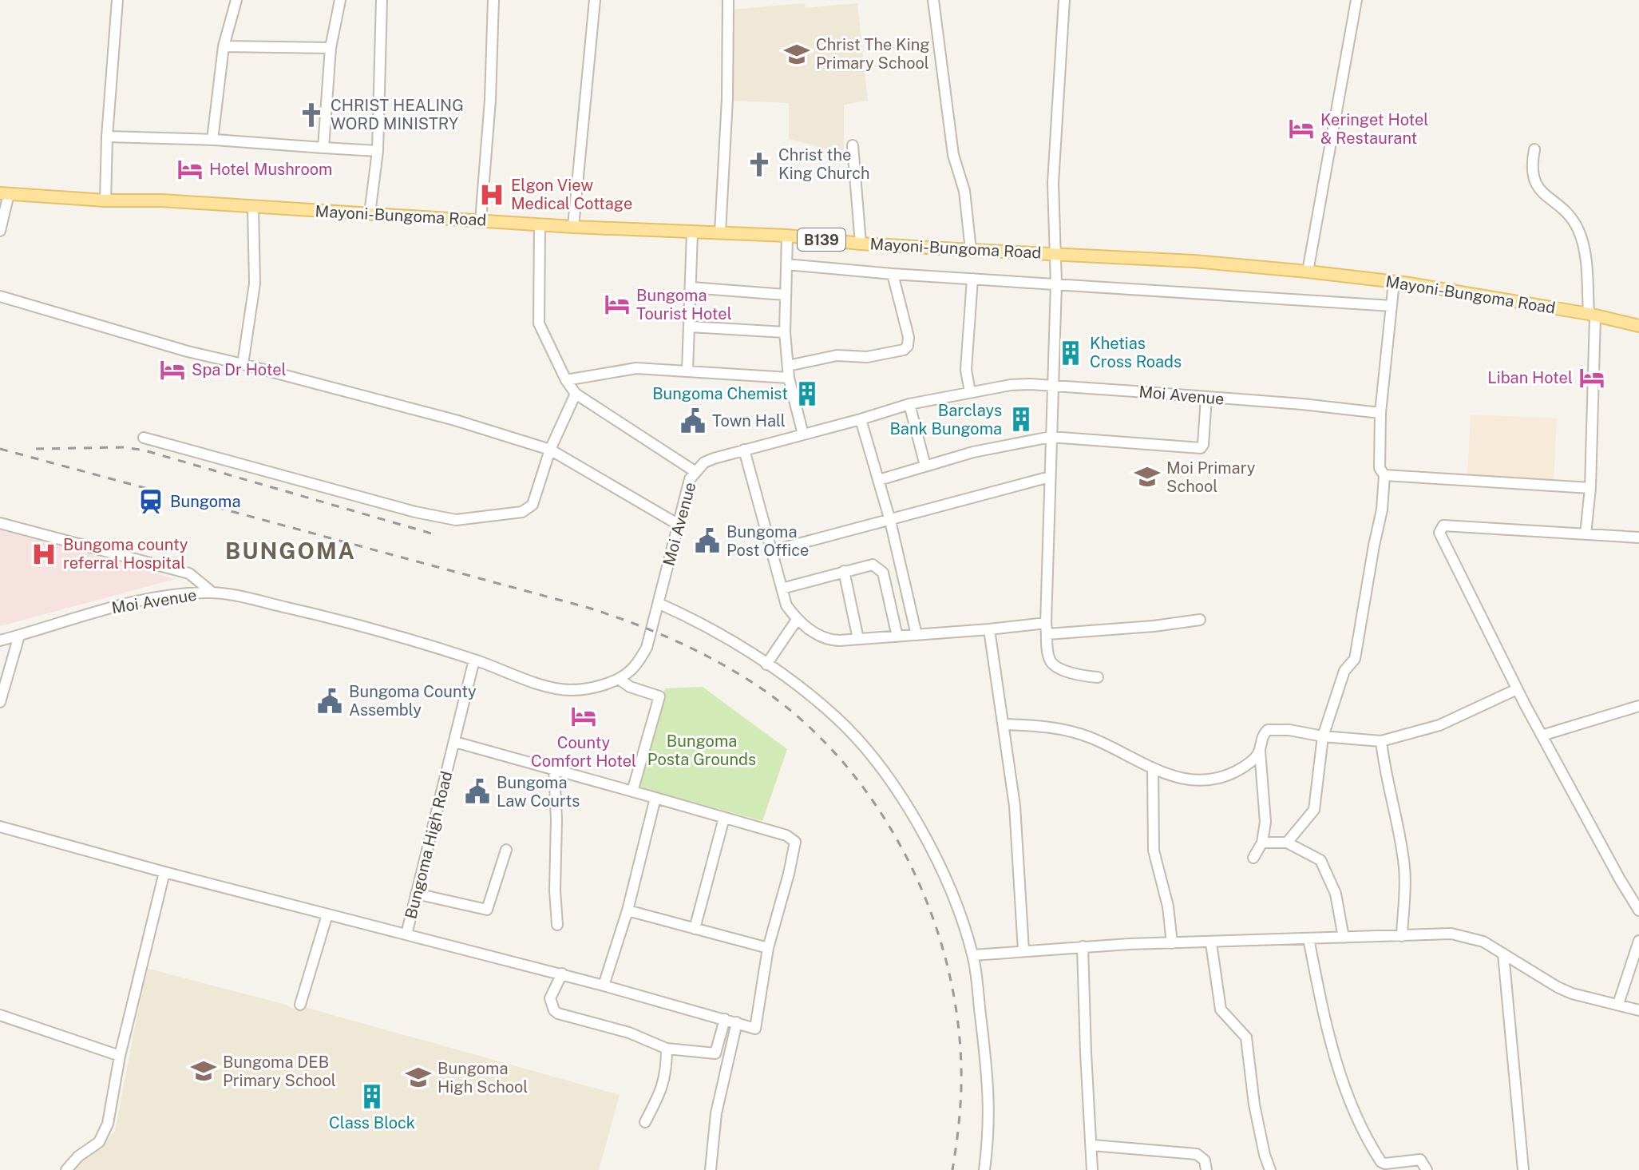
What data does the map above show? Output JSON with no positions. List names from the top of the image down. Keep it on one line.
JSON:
{"streets":{"main road":["Mayoni-Bungoma Road","B139"],"street":["Moi Avenue","Bungoma High Road"]},"crossings":[["Moi Avenue","Bungoma High Road"]],"districts":["BUNGOMA"],"parks":["Bungoma Posta Grounds"],"places":{"school or university":["Christ The King Primary School","Moi Primary School","Bungoma DEB Primary School","Bungoma High School"],"church":["CHRIST HEALING WORD MINISTRY","Christ the King Church"],"hotel":["Keringet Hotel & Restaurant","Hotel Mushroom","Bungoma Tourist Hotel","Spa Dr Hotel","Liban Hotel","County Comfort Hotel"],"hospital":["Elgon View Medical Cottage","Bungoma county referral Hospital"],"building":["Khetias Cross Roads","Bungoma Chemist","Barclays Bank Bungoma","Class Block"],"public building":["Town Hall","Bungoma Post Office","Bungoma County Assembly","Bungoma Law Courts"],"station":["Bungoma"]}}
